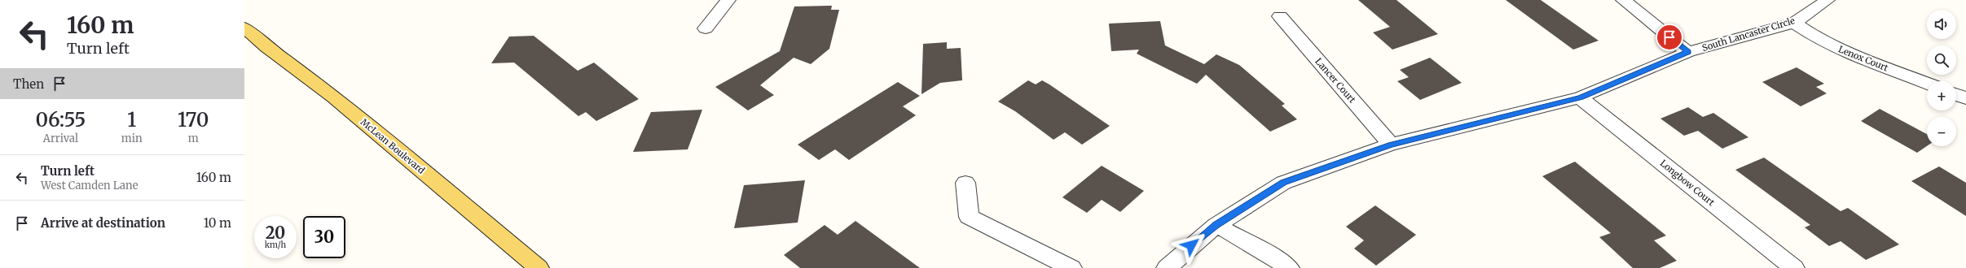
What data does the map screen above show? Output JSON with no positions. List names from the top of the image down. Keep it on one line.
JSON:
{"streets":{"main road":["McLean Boulevard"],"street":["South Lancaster Circle","Lenox Court","Lancer Court","Longbow Court"]},"crossings":[["South Lancaster Circle","Lenox Court"],["South Lancaster Circle","Lancer Court"],["South Lancaster Circle","Longbow Court"]],"page":{"turn":["160 m","Turn left"],"map_buttons":["+","−"],"then":"Then","eta":["06:55","Arrival","1","min","170","m"],"list":[{"name":"Turn left","note":"West Camden Lane","value":"160 m"},{"name":"Arrive at destination","value":"10 m"}],"speed":"20 km/h","limit":"30"}}
